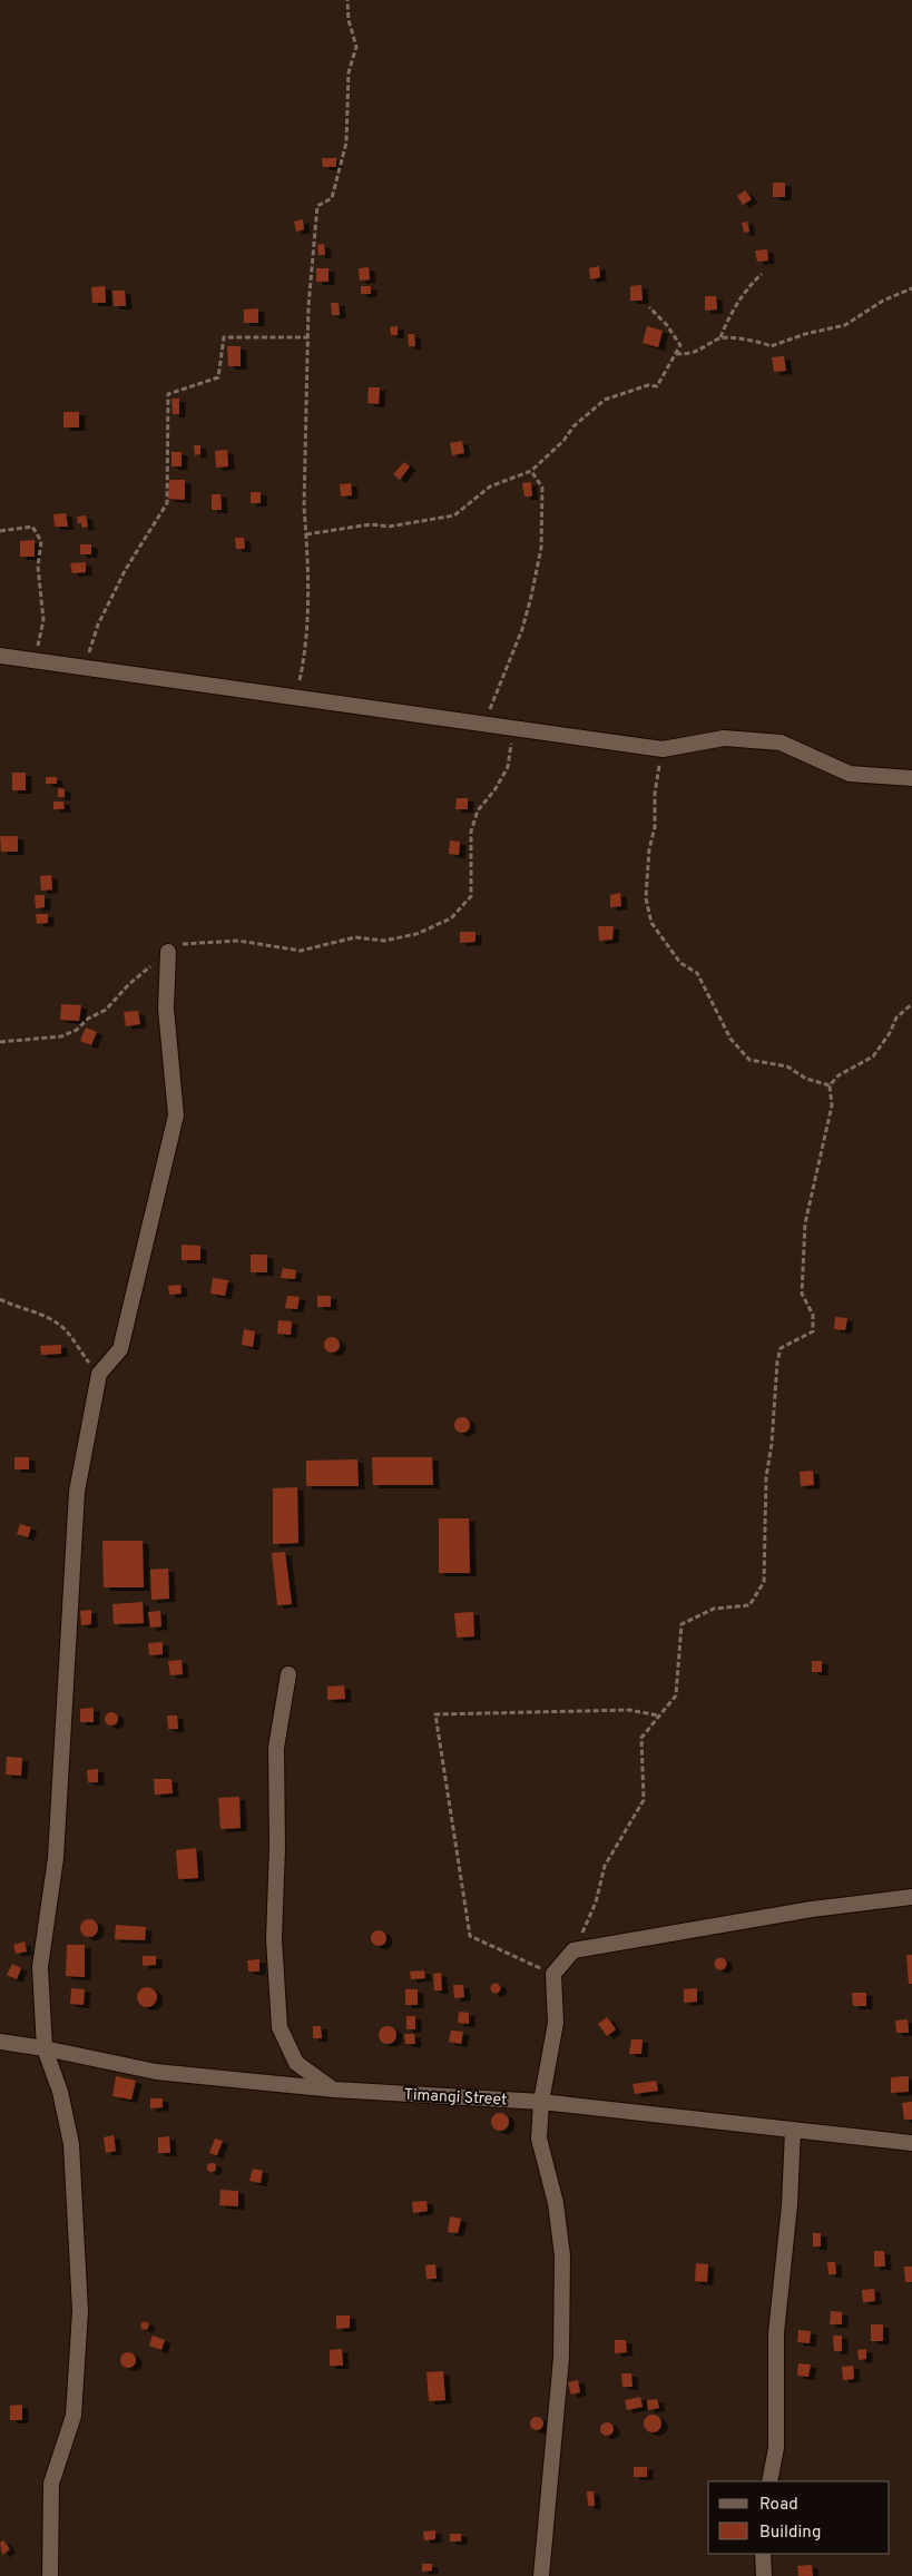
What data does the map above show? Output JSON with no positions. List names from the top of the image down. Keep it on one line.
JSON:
{"streets":{"street":["Timangi Street"]},"legend":["Road","Building"]}
